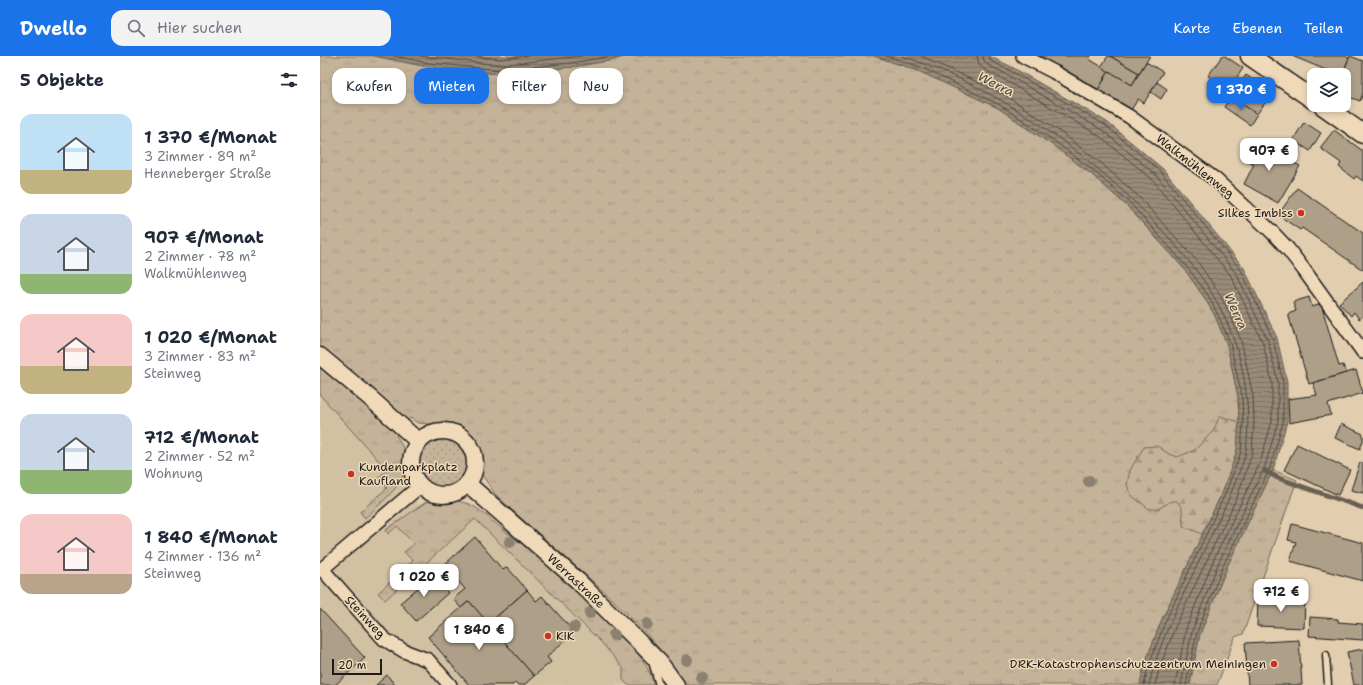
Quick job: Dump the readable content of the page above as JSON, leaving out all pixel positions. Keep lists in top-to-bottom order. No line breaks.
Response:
{"streets":{"street":["Walkmühlenweg","Werrastraße","Steinweg"]},"crossings":[["Werrastraße","Steinweg"]],"water":["Werra"],"places":["Silkes Imbiss","Kundenparkplatz Kaufland","KiK","DRK-Katastrophenschutzzentrum Meiningen"],"scale_bar":"20 m","page":{"header":"Dwello","search":"Hier suchen","nav":["Karte","Ebenen","Teilen"],"heading":"5 Objekte","chip":["Kaufen","Mieten","Filter","Neu"],"price":["1 370 €","907 €","1 020 €","712 €","1 840 €"],"list":[{"name":"1 370 €/Monat","note":"3 Zimmer · 89 m² · Henneberger Straße"},{"name":"907 €/Monat","note":"2 Zimmer · 78 m² · Walkmühlenweg"},{"name":"1 020 €/Monat","note":"3 Zimmer · 83 m² · Steinweg"},{"name":"712 €/Monat","note":"2 Zimmer · 52 m² · Wohnung"},{"name":"1 840 €/Monat","note":"4 Zimmer · 136 m² · Steinweg"}],"scale":"20 m"}}
